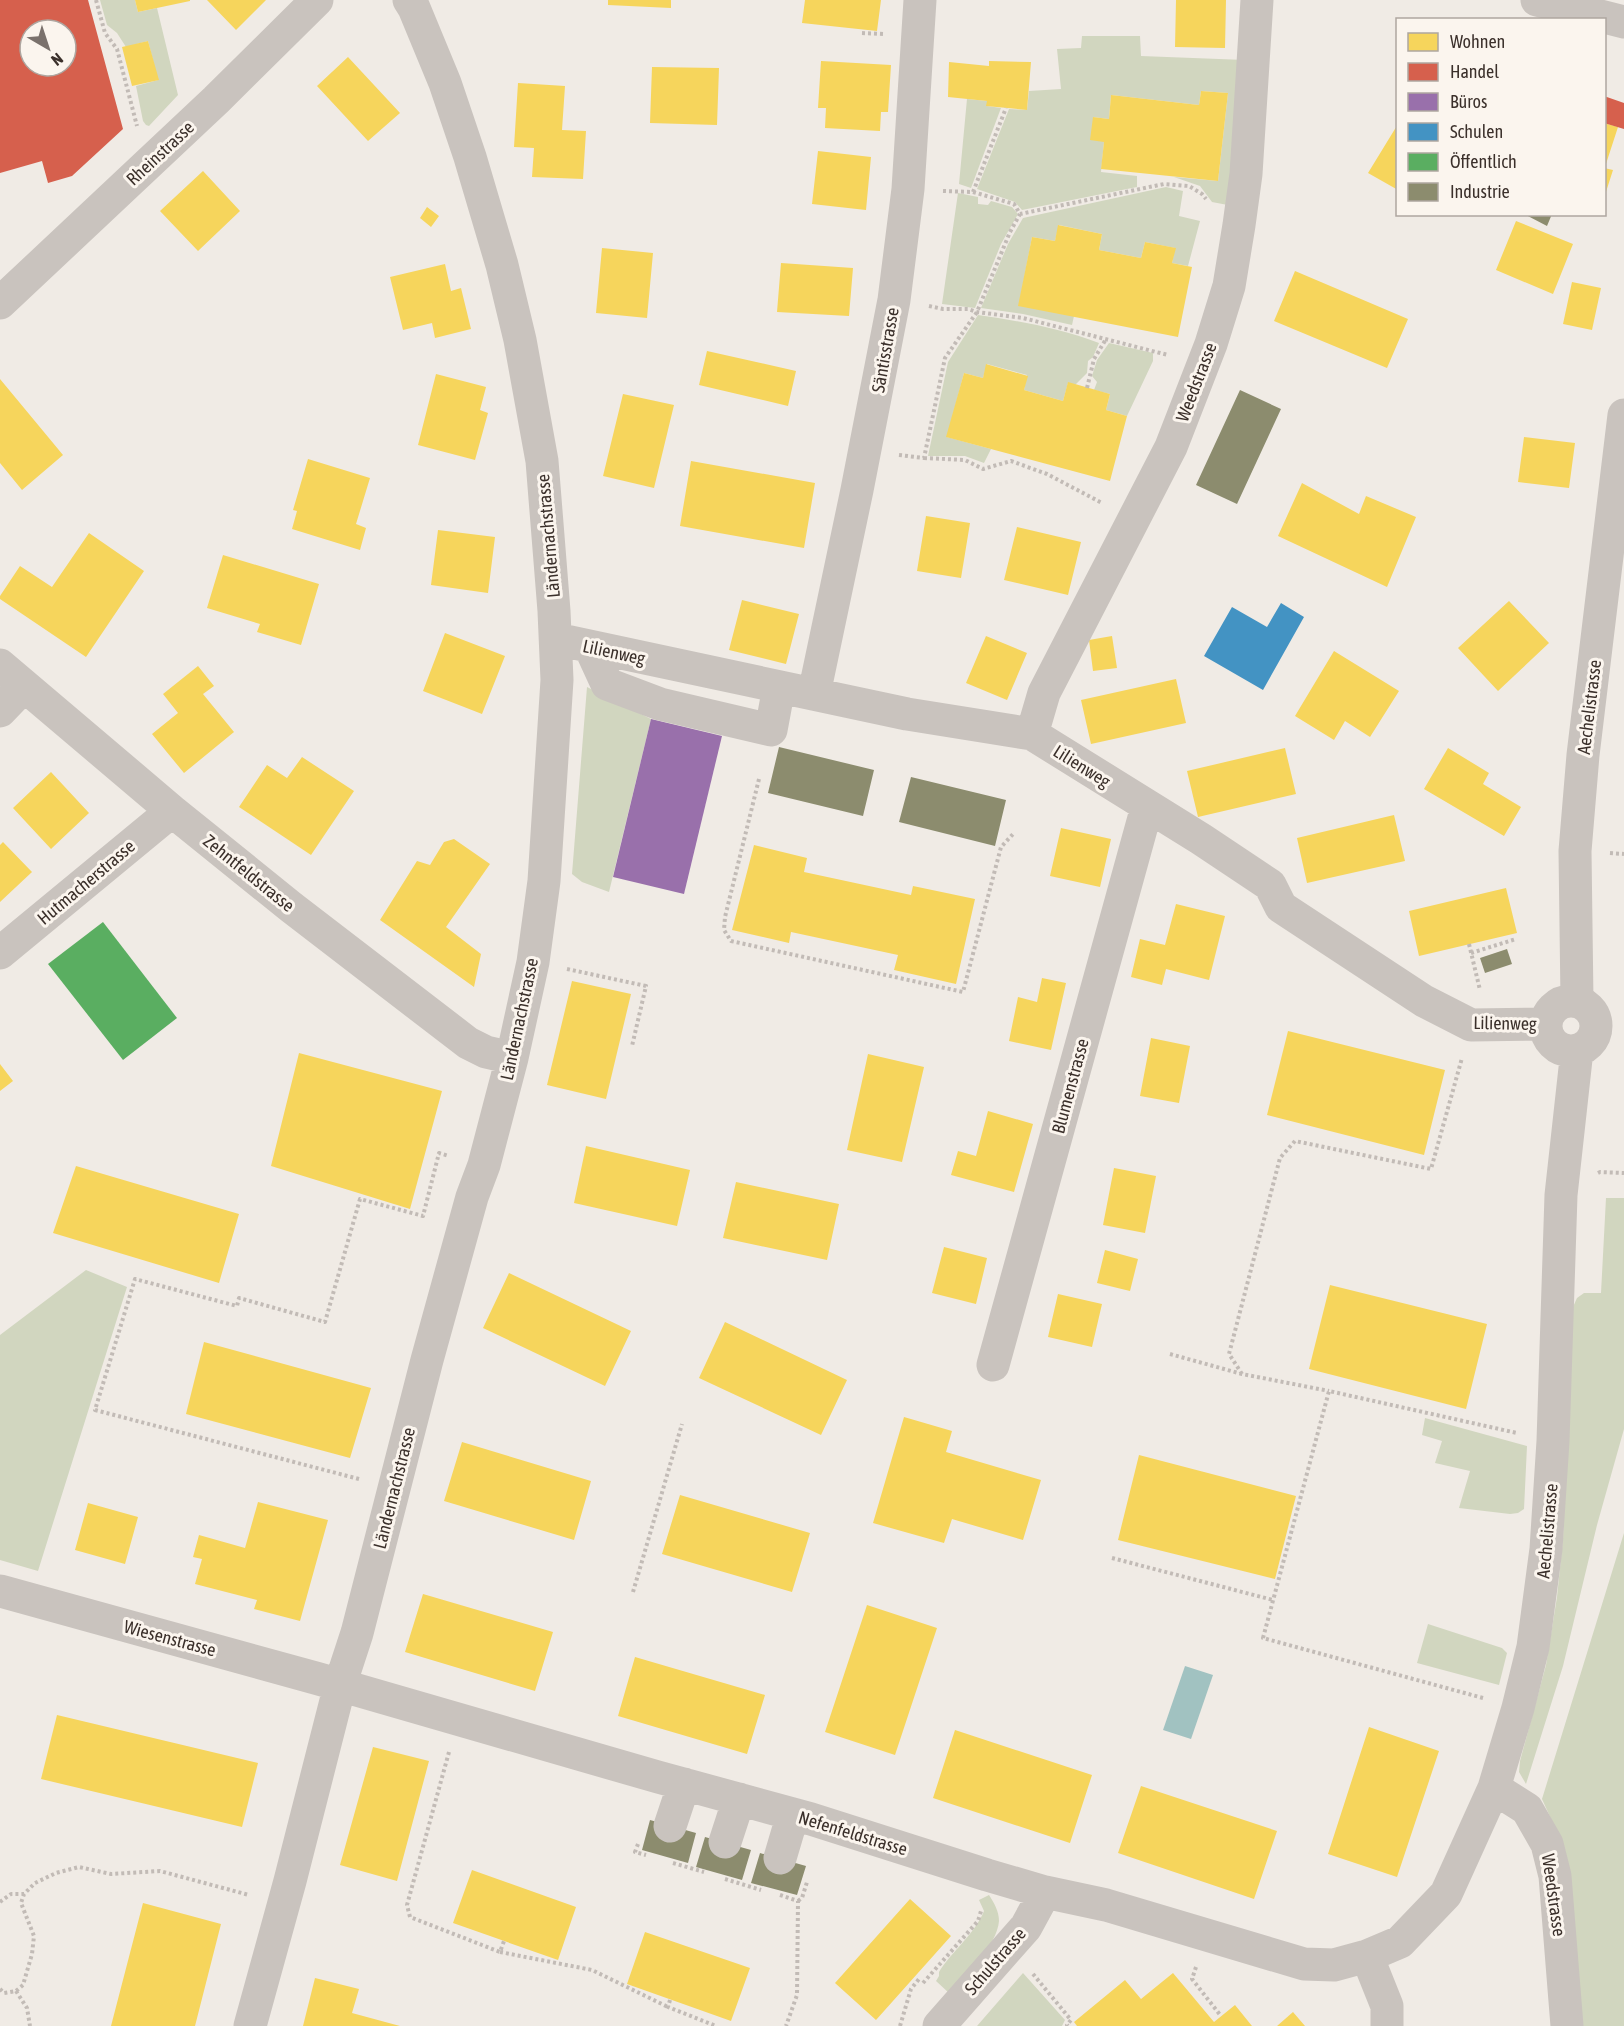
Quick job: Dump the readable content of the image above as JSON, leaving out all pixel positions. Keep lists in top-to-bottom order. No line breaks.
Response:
{"streets":{"street":["Rheinstrasse","Säntisstrasse","Weedstrasse","Ländernachstrasse","Lilienweg","Aechelistrasse","Zehntfeldstrasse","Hutmacherstrasse","Blumenstrasse","Wiesenstrasse","Nefenfeldstrasse","Schulstrasse"]},"crossings":[["Säntisstrasse","Lilienweg"],["Weedstrasse","Lilienweg"],["Weedstrasse","Aechelistrasse"],["Ländernachstrasse","Lilienweg"],["Ländernachstrasse","Zehntfeldstrasse"],["Ländernachstrasse","Wiesenstrasse"],["Ländernachstrasse","Nefenfeldstrasse"],["Lilienweg","Aechelistrasse"],["Lilienweg","Blumenstrasse"],["Aechelistrasse","Nefenfeldstrasse"],["Zehntfeldstrasse","Hutmacherstrasse"],["Wiesenstrasse","Nefenfeldstrasse"],["Nefenfeldstrasse","Schulstrasse"]],"legend":["Wohnen","Handel","Büros","Schulen","Öffentlich","Industrie"],"north":"bottom right"}
